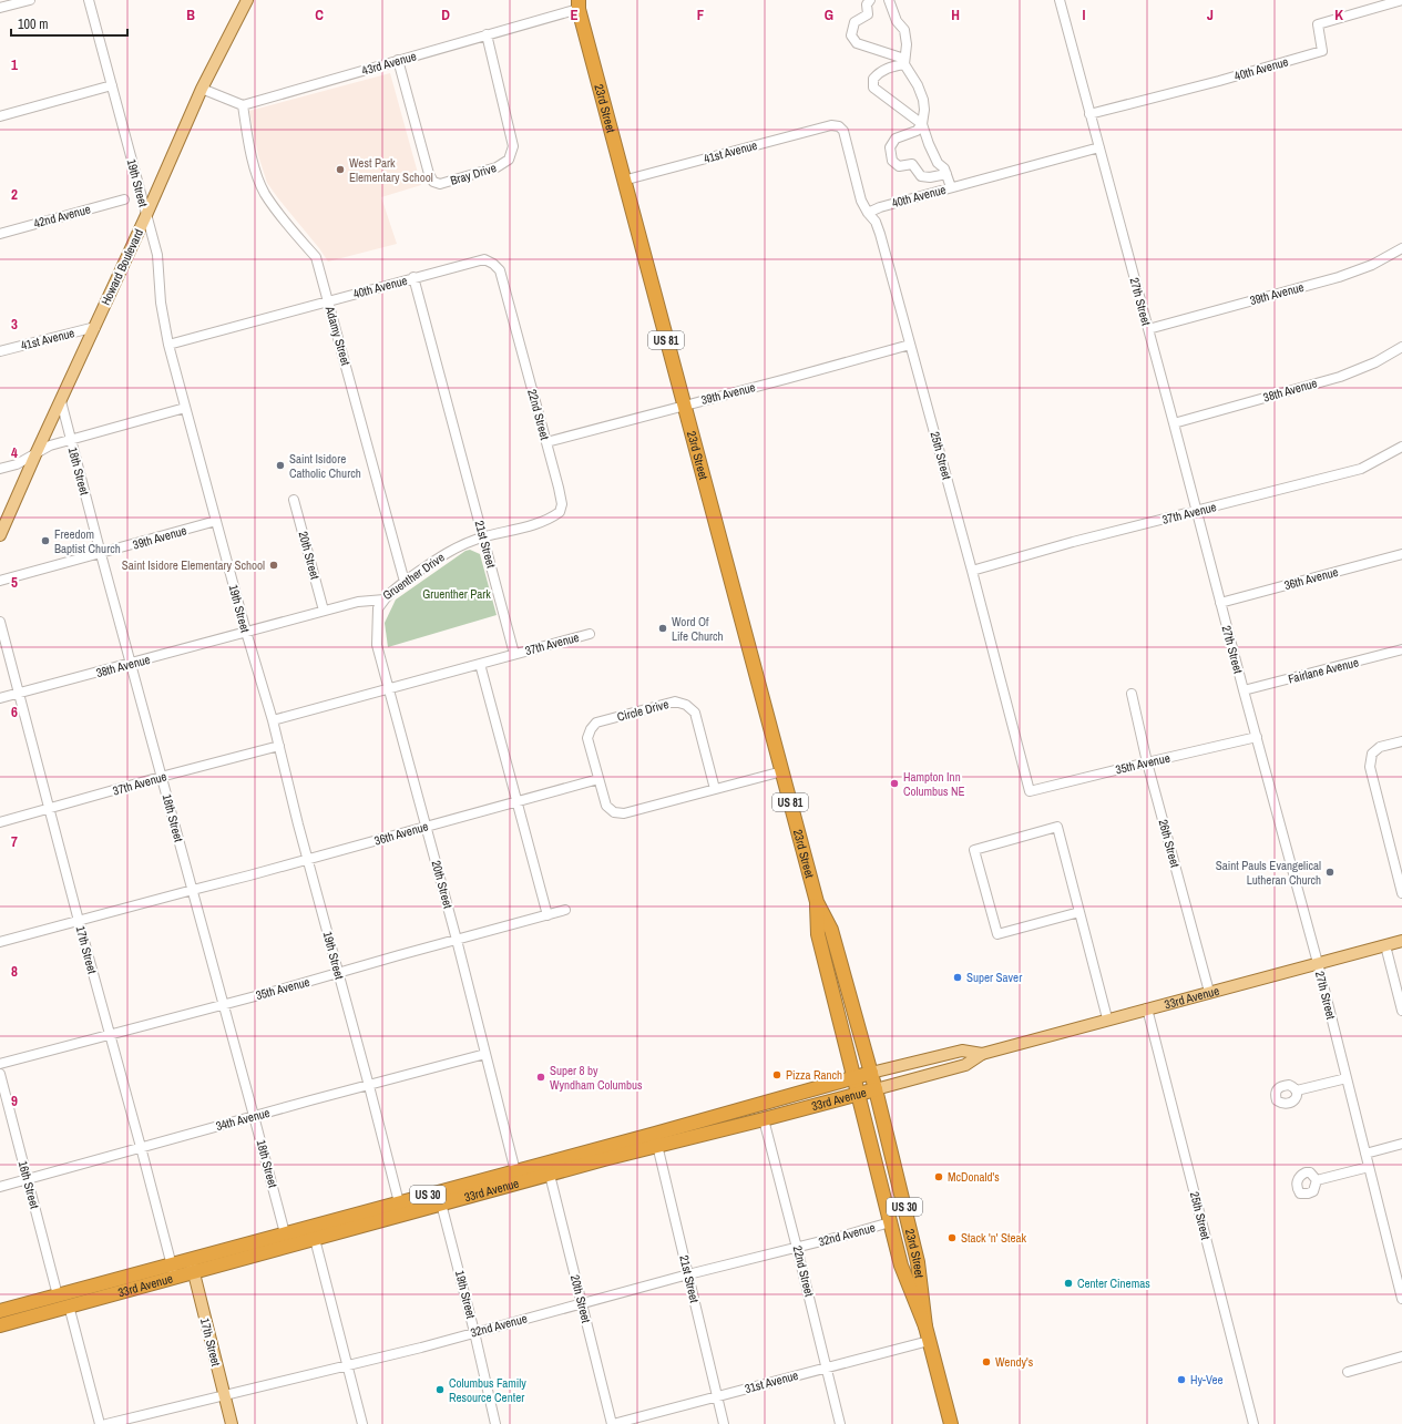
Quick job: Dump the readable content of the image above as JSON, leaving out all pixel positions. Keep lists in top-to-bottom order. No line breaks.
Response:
{"streets":{"highway":["23rd Street","US 81","33rd Avenue","US 30"],"main road":["Howard Boulevard","17th Street"],"street":["43rd Avenue","40th Avenue","41st Avenue","Bray Drive","19th Street","42nd Avenue","39th Avenue","27th Street","Adamy Street","38th Avenue","22nd Street","25th Street","18th Street","37th Avenue","21st Street","20th Street","Gruenther Drive","36th Avenue","Fairlane Avenue","Circle Drive","35th Avenue","26th Street","34th Avenue","16th Street","32nd Avenue","31st Avenue"]},"crossings":[["43rd Avenue","23rd Street"],["43rd Avenue","Bray Drive"],["43rd Avenue","Adamy Street"],["40th Avenue","19th Street"],["40th Avenue","27th Street"],["40th Avenue","Adamy Street"],["40th Avenue","22nd Street"],["40th Avenue","25th Street"],["40th Avenue","21st Street"],["23rd Street","41st Avenue"],["23rd Street","39th Avenue"],["23rd Street","33rd Avenue"],["23rd Street","32nd Avenue"],["23rd Street","31st Avenue"],["41st Avenue","Howard Boulevard"],["41st Avenue","25th Street"],["19th Street","Howard Boulevard"],["19th Street","39th Avenue"],["19th Street","38th Avenue"],["19th Street","37th Avenue"],["19th Street","Gruenther Drive"],["19th Street","36th Avenue"],["19th Street","35th Avenue"],["19th Street","33rd Avenue"],["19th Street","34th Avenue"],["19th Street","32nd Avenue"],["Howard Boulevard","18th Street"],["39th Avenue","27th Street"],["39th Avenue","22nd Street"],["39th Avenue","25th Street"],["39th Avenue","18th Street"],["27th Street","38th Avenue"],["27th Street","37th Avenue"],["27th Street","36th Avenue"],["27th Street","Fairlane Avenue"],["27th Street","35th Avenue"],["27th Street","33rd Avenue"],["Adamy Street","Gruenther Drive"],["38th Avenue","18th Street"],["38th Avenue","Gruenther Drive"],["38th Avenue","17th Street"],["22nd Street","Gruenther Drive"],["22nd Street","33rd Avenue"],["22nd Street","32nd Avenue"],["22nd Street","31st Avenue"],["25th Street","37th Avenue"],["25th Street","35th Avenue"],["25th Street","33rd Avenue"],["18th Street","37th Avenue"],["18th Street","36th Avenue"],["18th Street","35th Avenue"],["18th Street","33rd Avenue"],["18th Street","34th Avenue"],["37th Avenue","21st Street"],["37th Avenue","17th Street"],["21st Street","Gruenther Drive"],["21st Street","33rd Avenue"],["21st Street","32nd Avenue"],["21st Street","31st Avenue"],["20th Street","Gruenther Drive"],["20th Street","36th Avenue"],["20th Street","35th Avenue"],["20th Street","33rd Avenue"],["20th Street","34th Avenue"],["20th Street","32nd Avenue"],["20th Street","31st Avenue"],["36th Avenue","Circle Drive"],["36th Avenue","17th Street"],["35th Avenue","26th Street"],["35th Avenue","17th Street"],["26th Street","33rd Avenue"],["17th Street","33rd Avenue"],["17th Street","34th Avenue"],["17th Street","32nd Avenue"],["33rd Avenue","16th Street"],["34th Avenue","16th Street"]],"parks":["Gruenther Park"],"places":["West Park Elementary School","Saint Isidore Catholic Church","Freedom Baptist Church","Saint Isidore Elementary School","Word Of Life Church","Hampton Inn Columbus NE","Saint Pauls Evangelical Lutheran Church","Super Saver","Pizza Ranch","Super 8 by Wyndham Columbus","McDonald's","Stack 'n' Steak","Center Cinemas","Wendy's","Hy-Vee","Columbus Family Resource Center"],"scale_bar":"100 m","grid":{"columns":["B","C","D","E","F","G","H","I","J","K"],"rows":["1","2","3","4","5","6","7","8","9"]}}
